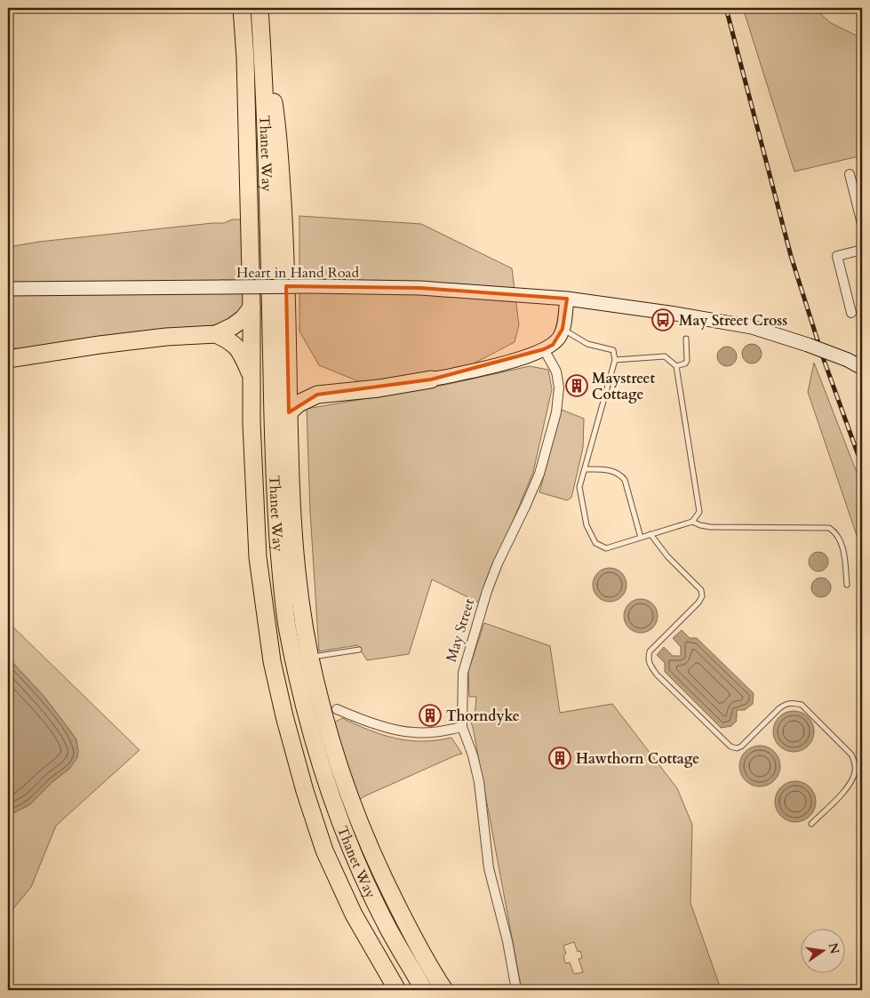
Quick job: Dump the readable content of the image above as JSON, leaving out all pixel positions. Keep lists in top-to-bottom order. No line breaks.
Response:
{"streets":{"highway":["Thanet Way"],"street":["Heart in Hand Road","May Street"]},"places":{"bus stop":["May Street Cross"],"building":["Maystreet Cottage","Thorndyke","Hawthorn Cottage"]},"north":"right"}
